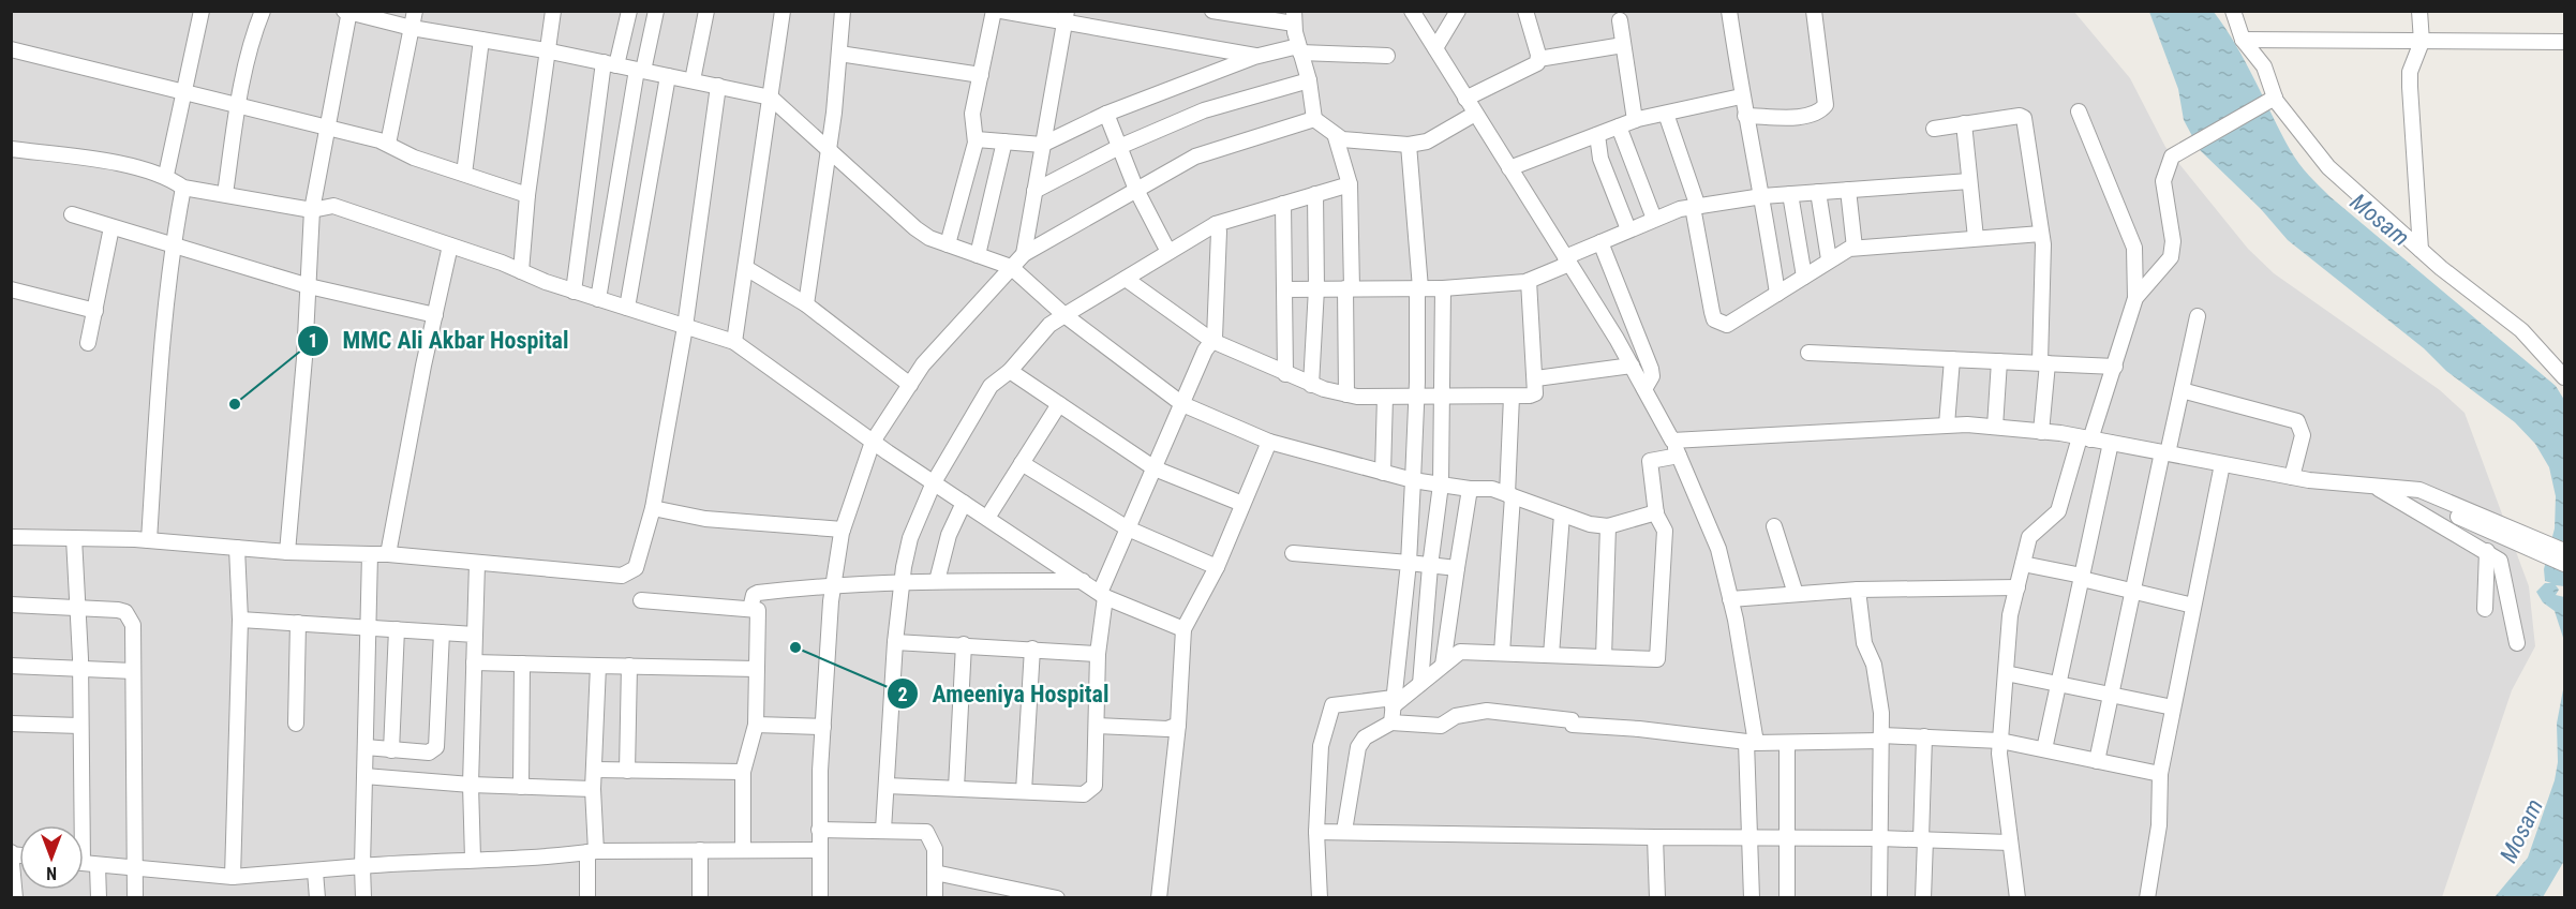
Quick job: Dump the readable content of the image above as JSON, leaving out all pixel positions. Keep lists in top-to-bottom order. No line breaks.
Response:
{"water":["Mosam"],"places":["MMC Ali Akbar Hospital","Ameeniya Hospital"],"north":"bottom"}
